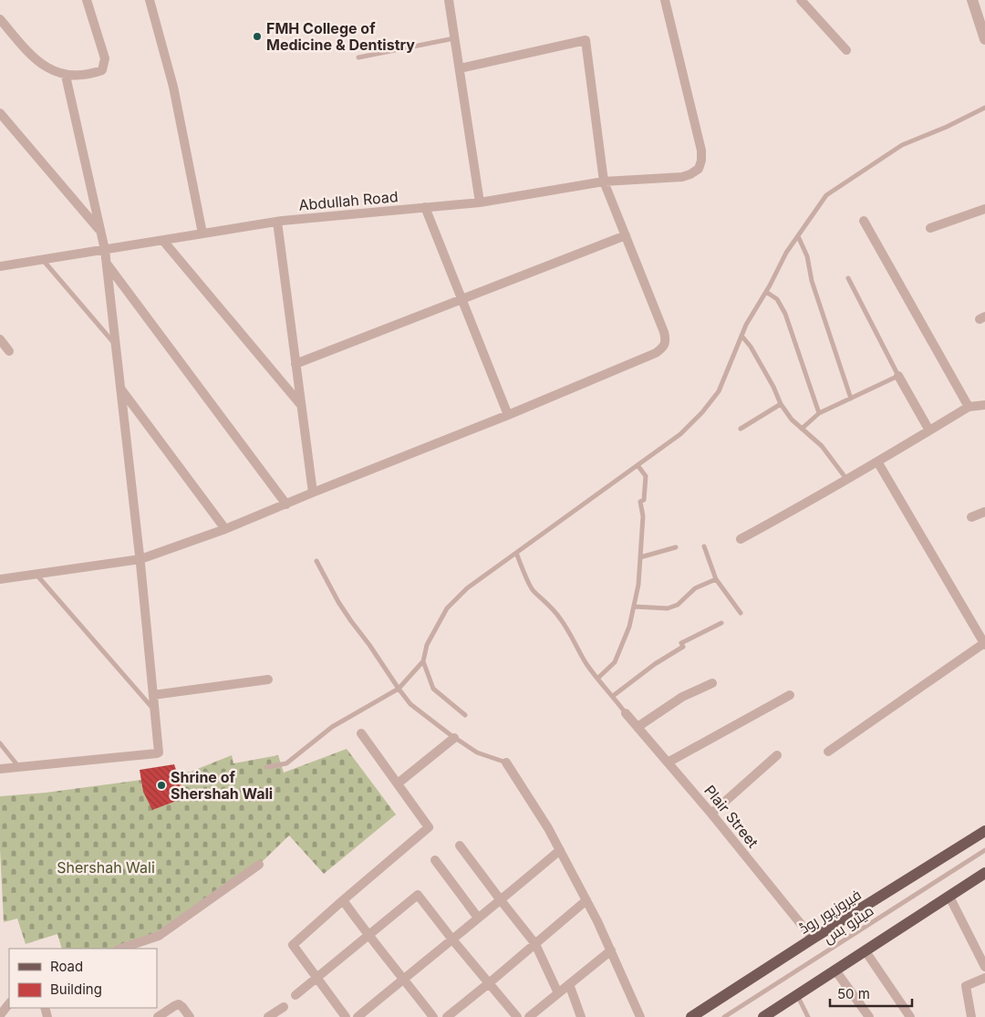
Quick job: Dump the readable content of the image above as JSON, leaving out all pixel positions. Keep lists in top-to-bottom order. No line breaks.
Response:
{"streets":{"main road":["فیروزپور روڈ"],"street":["Abdullah Road","Plair Street"],"lane":["میٹرو بس"]},"crossings":[["Plair Street","فیروزپور روڈ"]],"parks":["Shershah Wali"],"places":["FMH College of Medicine & Dentistry","Shrine of Shershah Wali"],"legend":["Road","Building"],"scale_bar":"50 m"}
